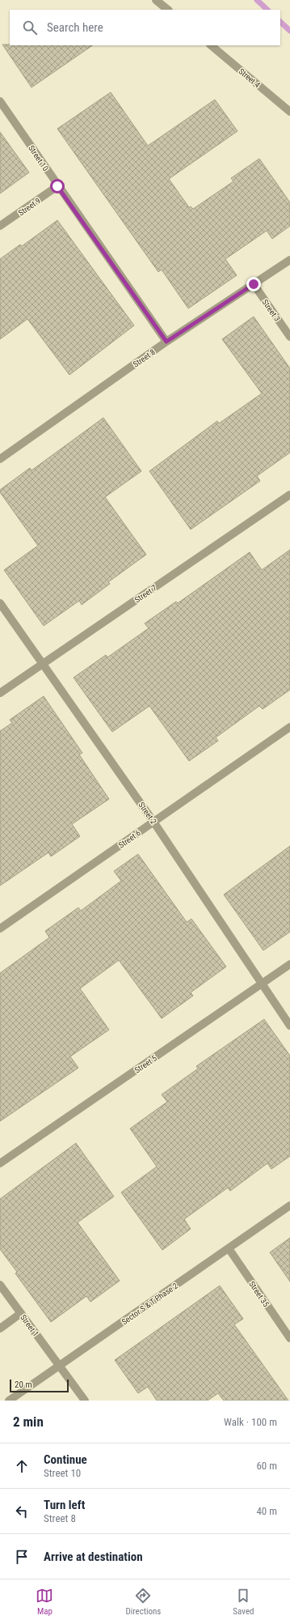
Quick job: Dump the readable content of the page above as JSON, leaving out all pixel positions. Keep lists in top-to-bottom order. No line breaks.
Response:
{"streets":{"street":["Street 4","Street 10","Street 9","Street 3","Street 8","Street 7","Street 2","Street 6","Street 5","Street 35","Sector S & T Phase 2","Street 1"]},"crossings":[["Street 10","Street 9"],["Street 10","Street 8"],["Street 3","Street 8"],["Street 7","Street 2"],["Street 2","Street 6"],["Street 2","Street 5"],["Street 35","Sector S & T Phase 2"],["Sector S & T Phase 2","Street 1"]],"scale_bar":"20 m","page":{"search":"Search here","scale":"20 m","heading":["2 min","Walk · 100 m"],"list":[["Continue","Street 10","60 m"],["Turn left","Street 8","40 m"],"Arrive at destination"],"nav":["Map","Directions","Saved"]}}
